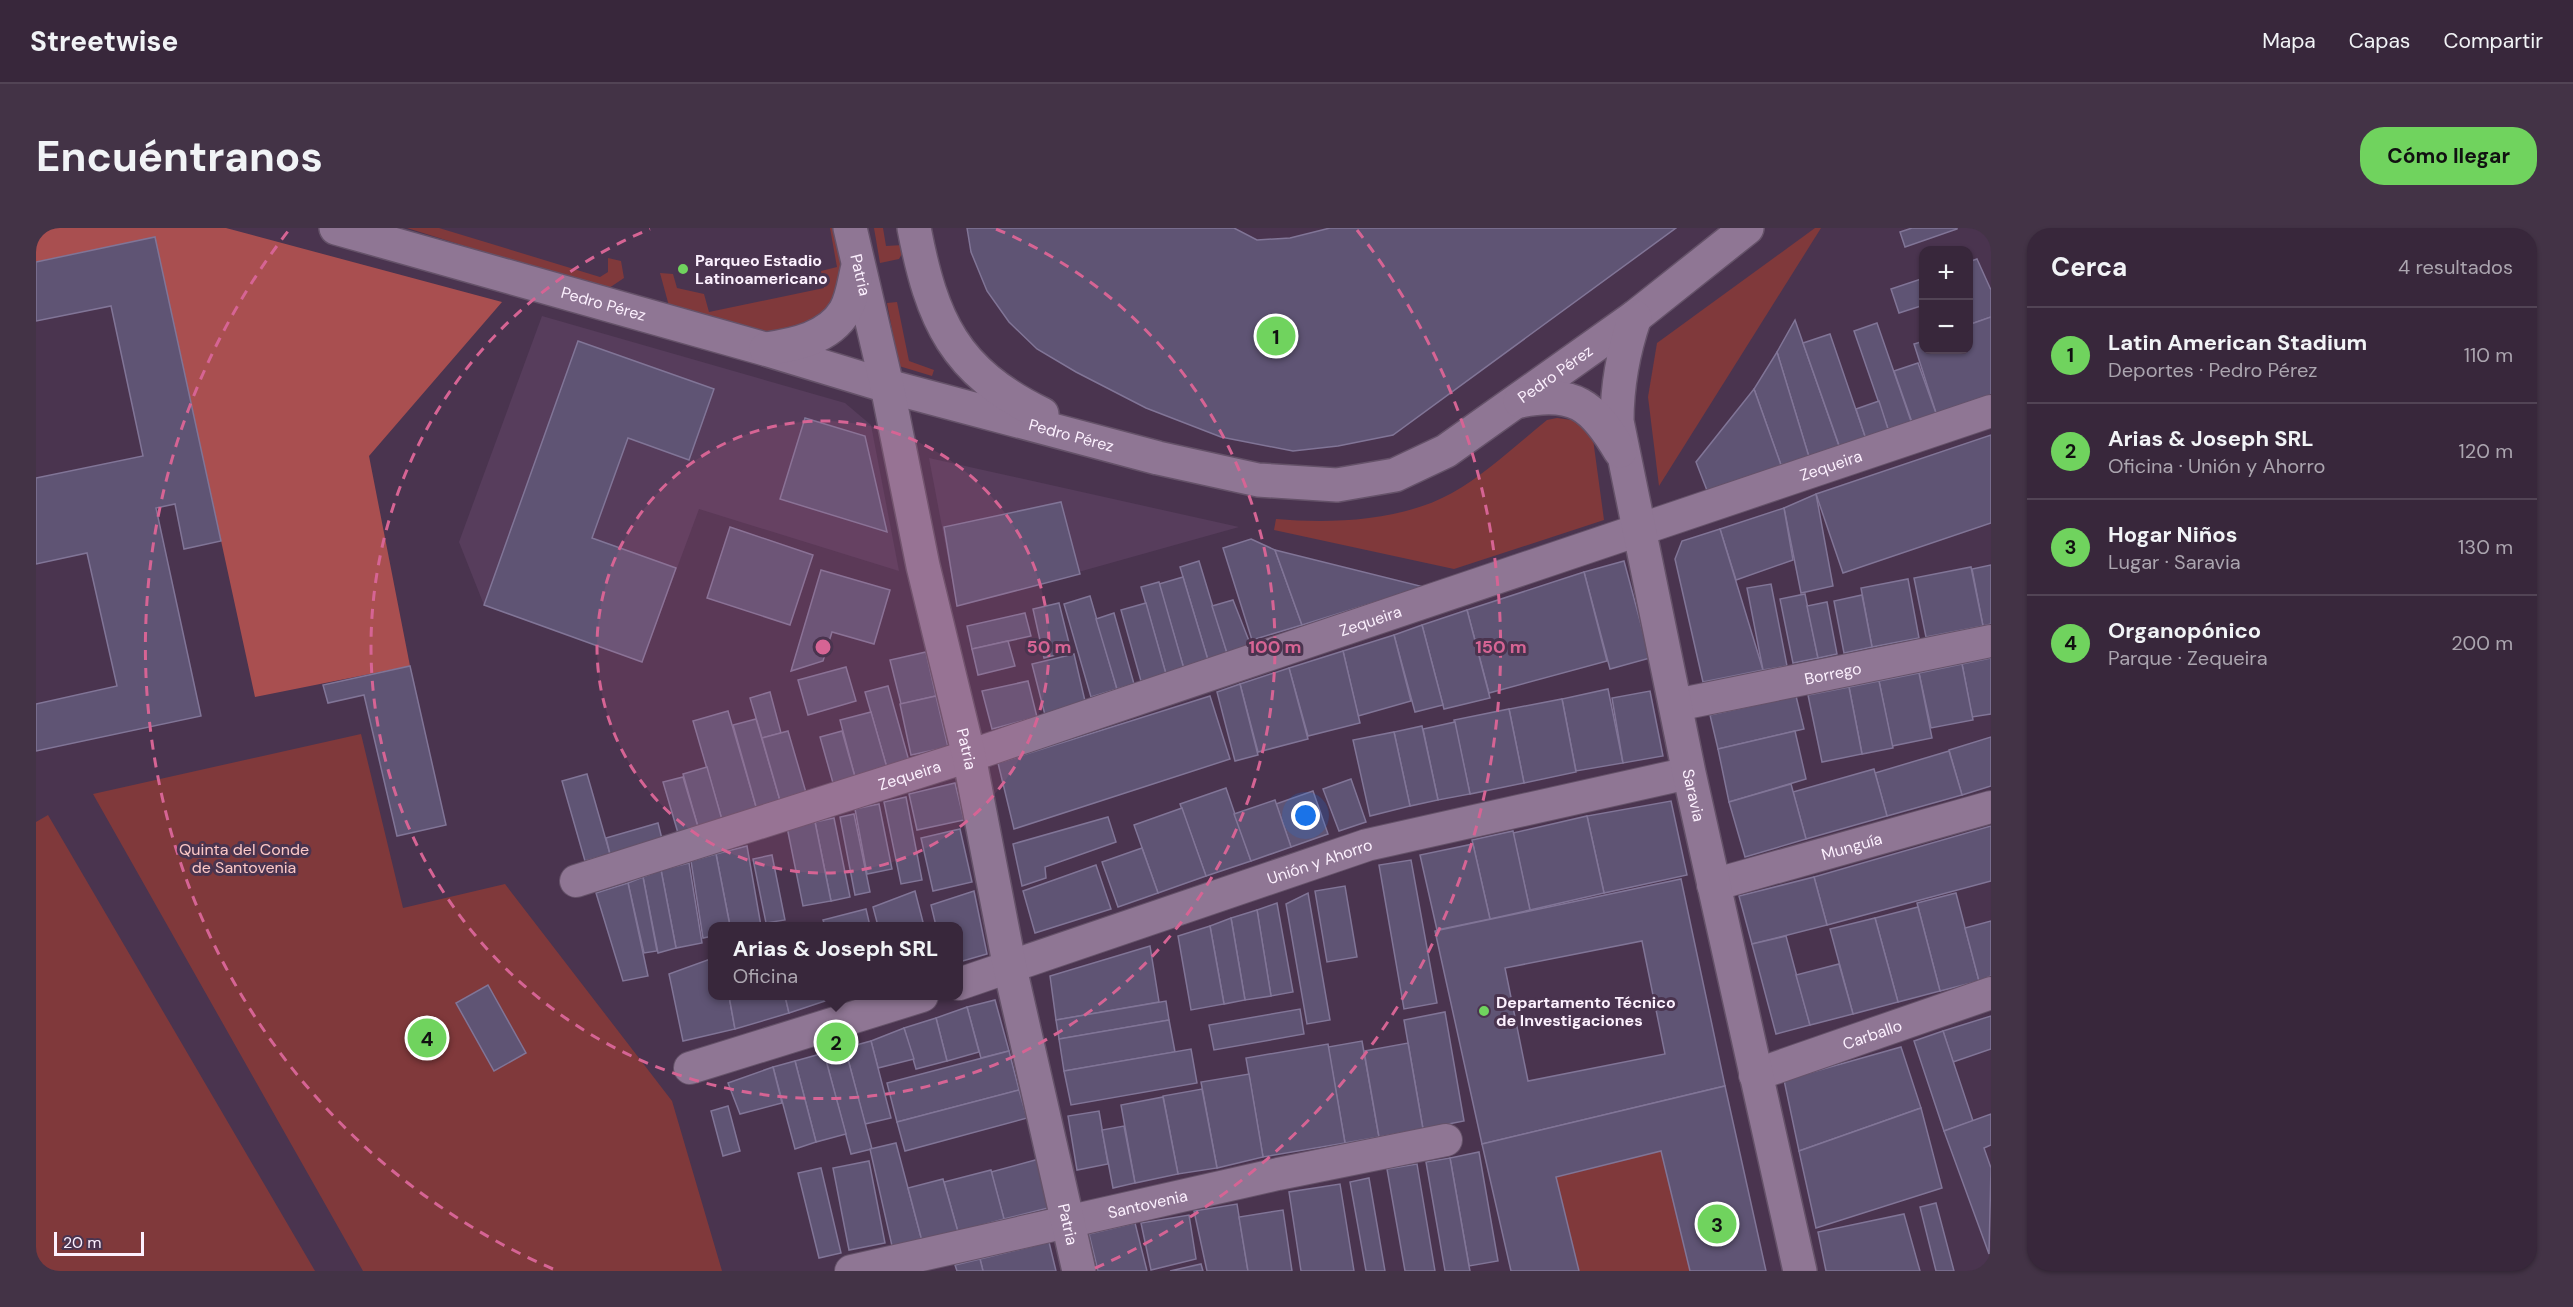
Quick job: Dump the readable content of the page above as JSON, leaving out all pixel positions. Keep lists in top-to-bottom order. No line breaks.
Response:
{"streets":{"street":["Patria","Pedro Pérez","Zequeira","Borrego","Saravia","Munguía","Unión y Ahorro","Carballo","Santovenia"]},"crossings":[["Patria","Pedro Pérez"],["Patria","Zequeira"],["Patria","Unión y Ahorro"],["Patria","Santovenia"],["Pedro Pérez","Saravia"],["Zequeira","Saravia"],["Borrego","Saravia"],["Saravia","Munguía"],["Saravia","Unión y Ahorro"],["Saravia","Carballo"]],"parks":["Quinta del Conde de Santovenia"],"places":["Parqueo Estadio Latinoamericano","Departamento Técnico de Investigaciones"],"scale_bar":"20 m","page":{"header":"Streetwise","nav":["Mapa","Capas","Compartir"],"buttons":"Cómo llegar","title":"Encuéntranos","heading":["Cerca","4 resultados"],"map_buttons":["+","−"],"list":[{"mark":"1","name":"Latin American Stadium","note":"Deportes · Pedro Pérez","value":"110 m"},{"mark":"2","name":"Arias & Joseph SRL","note":"Oficina · Unión y Ahorro","value":"120 m"},{"mark":"3","name":"Hogar Niños","note":"Lugar · Saravia","value":"130 m"},{"mark":"4","name":"Organopónico","note":"Parque · Zequeira","value":"200 m"}],"pins":["1","4","2","3"],"popup":["Arias & Joseph SRL","Oficina"],"scale":"20 m"},"rings":["50 m","100 m","150 m"]}
